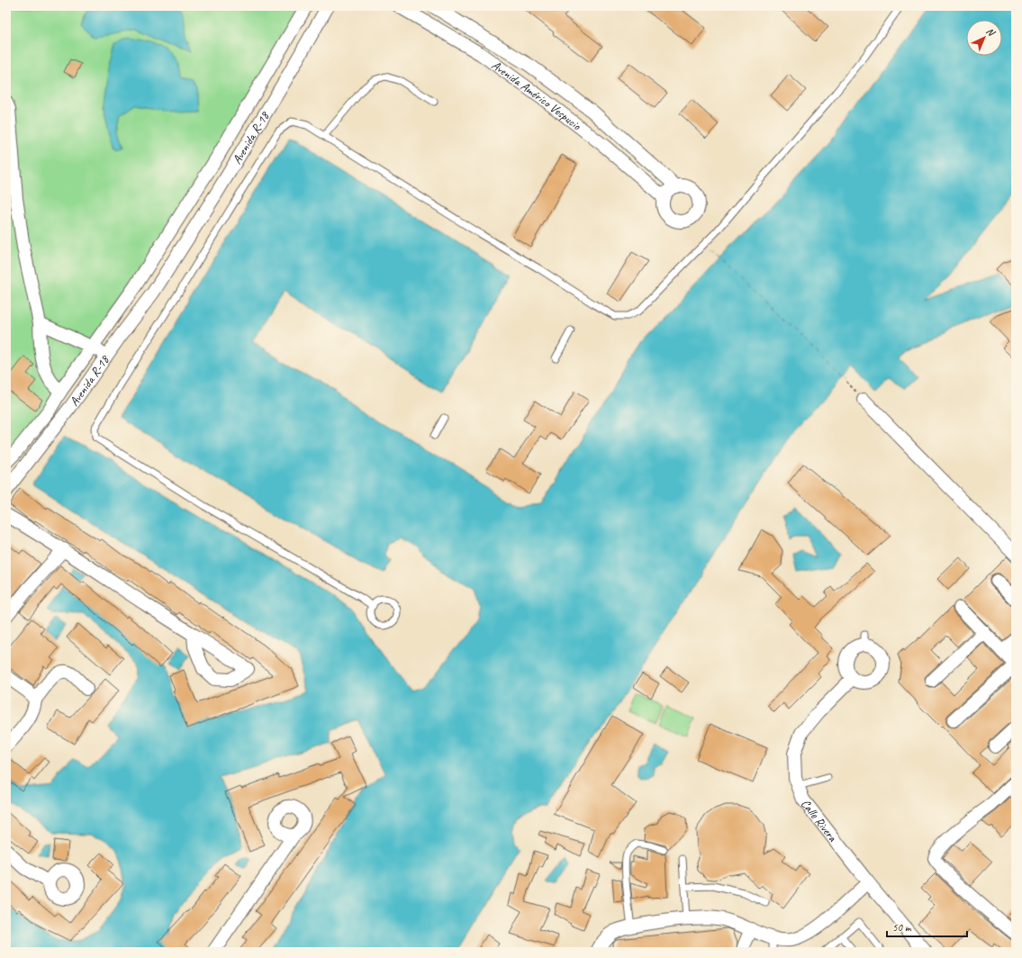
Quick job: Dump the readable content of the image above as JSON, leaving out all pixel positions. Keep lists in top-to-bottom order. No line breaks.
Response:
{"streets":{"street":["Avenida Américo Vespucio","Avenida R-18","Calle Rivera"]},"scale_bar":"50 m","north":"top right"}
